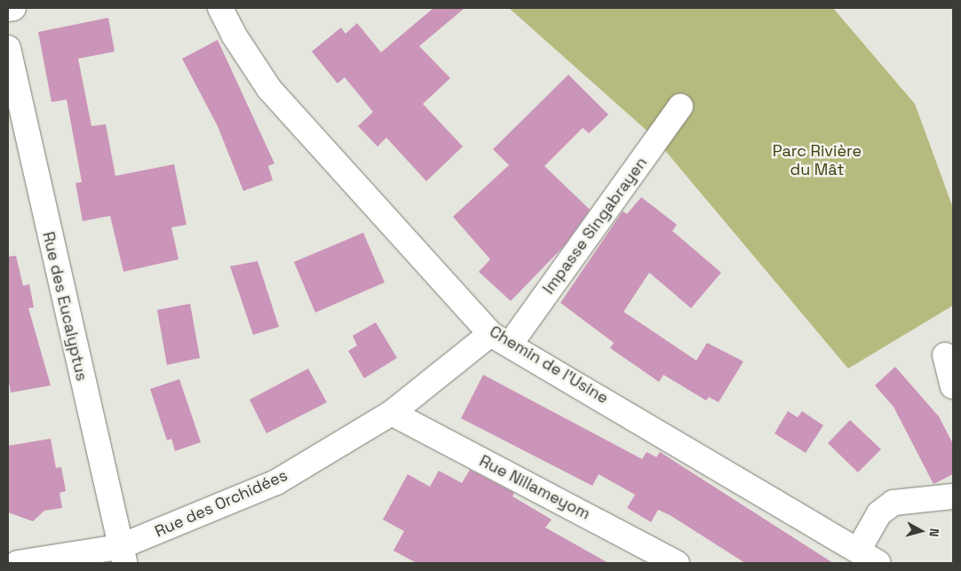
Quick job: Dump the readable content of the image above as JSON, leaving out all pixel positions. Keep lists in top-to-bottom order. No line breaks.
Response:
{"streets":{"street":["Impasse Singabrayen","Rue des Eucalyptus","Chemin de l'Usine","Rue Nillameyom","Rue des Orchidées"]},"crossings":[["Impasse Singabrayen","Chemin de l'Usine"],["Impasse Singabrayen","Rue des Orchidées"],["Rue des Eucalyptus","Rue des Orchidées"],["Chemin de l'Usine","Rue des Orchidées"],["Rue Nillameyom","Rue des Orchidées"]],"parks":["Parc Rivière du Mât"],"north":"right"}
